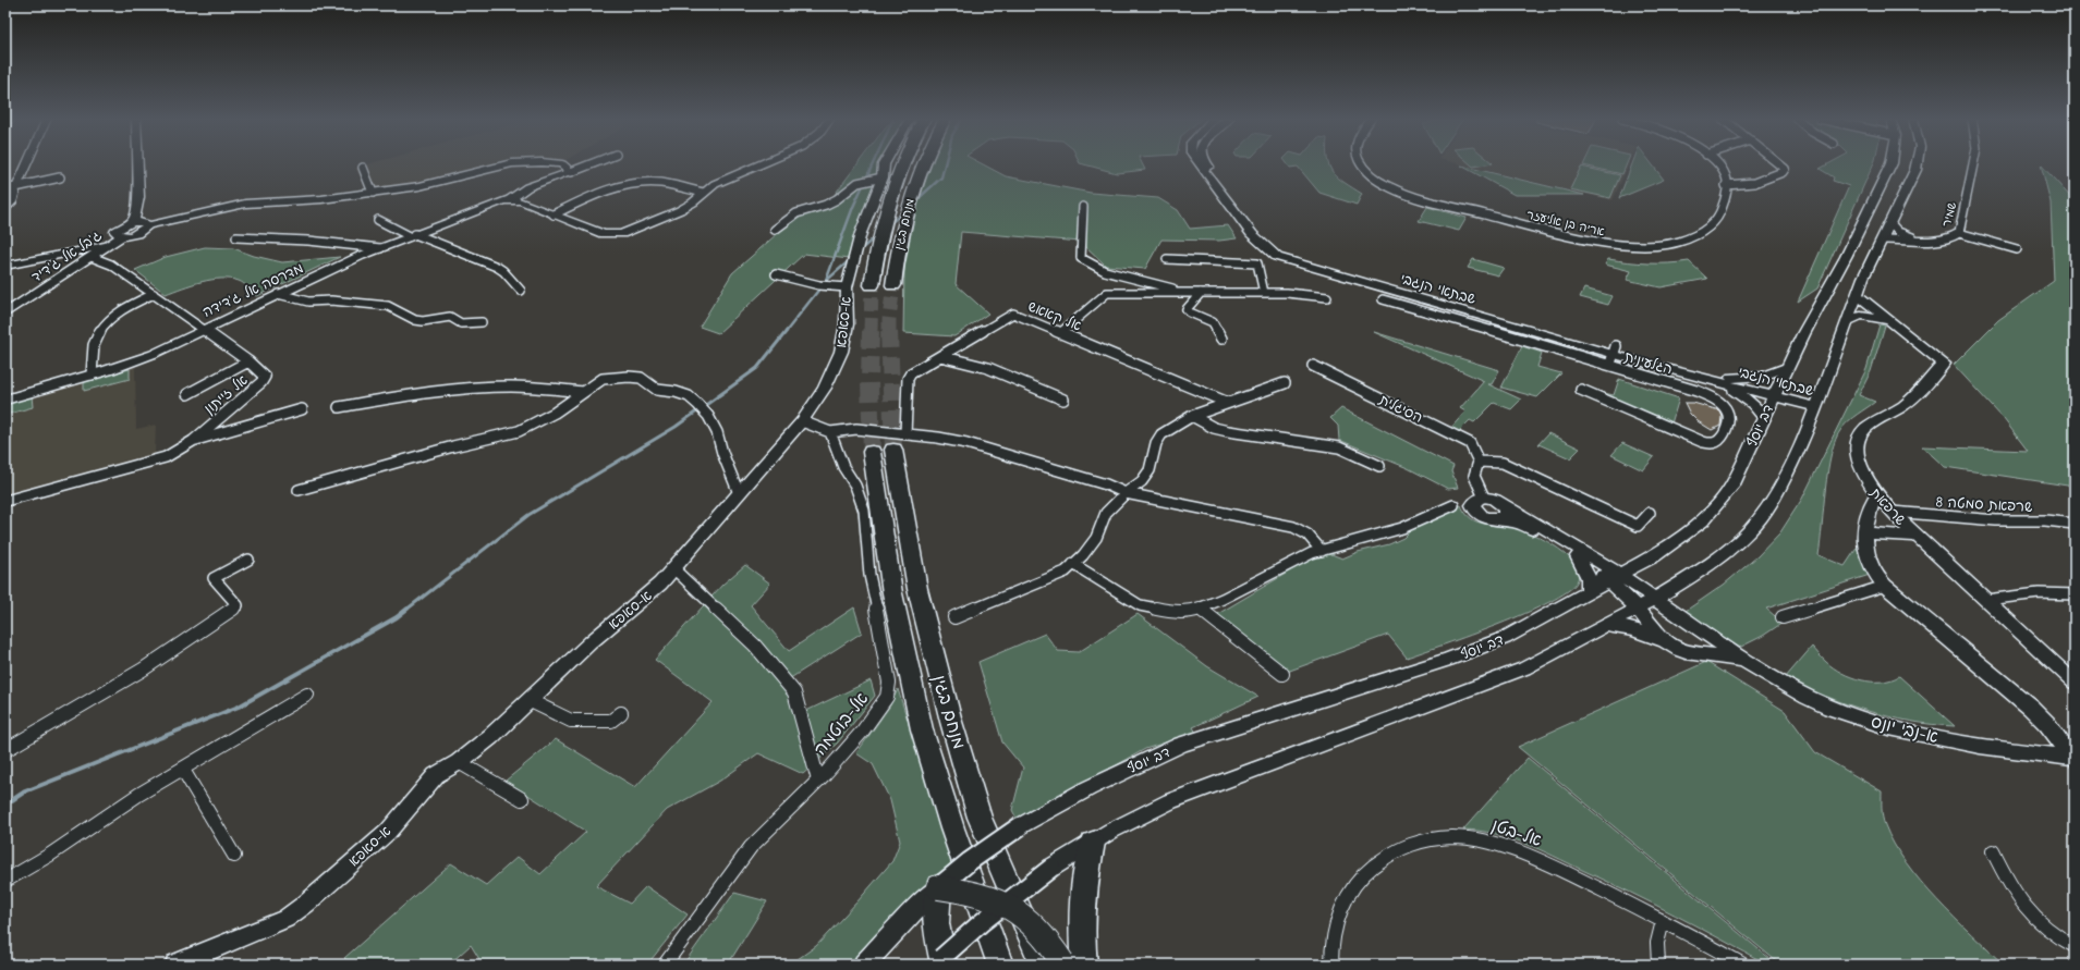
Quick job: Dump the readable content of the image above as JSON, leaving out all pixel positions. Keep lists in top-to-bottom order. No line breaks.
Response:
{"streets":{"highway":["מנחם בגין"],"street":["שמיר","אריה בן אליעזר","ג'בל אל ג'דיד","שבתאי הנגבי","מדרסה אל ג'דידה","אל קאאש","א-סאפא","הגלעינית","אל זייתון","הסיגלית","דב יוסף","שרפאת סמטה 8","שרפאת","אל-בוטמה","א-נבי יונס","אל-בטן"]},"crossings":[["מנחם בגין","אל קאאש"],["ג'בל אל ג'דיד","אל זייתון"],["שבתאי הנגבי","הגלעינית"],["שבתאי הנגבי","דב יוסף"],["מדרסה אל ג'דידה","אל זייתון"],["דב יוסף","א-נבי יונס"],["שרפאת סמטה 8","שרפאת"],["שרפאת","א-נבי יונס"]]}
